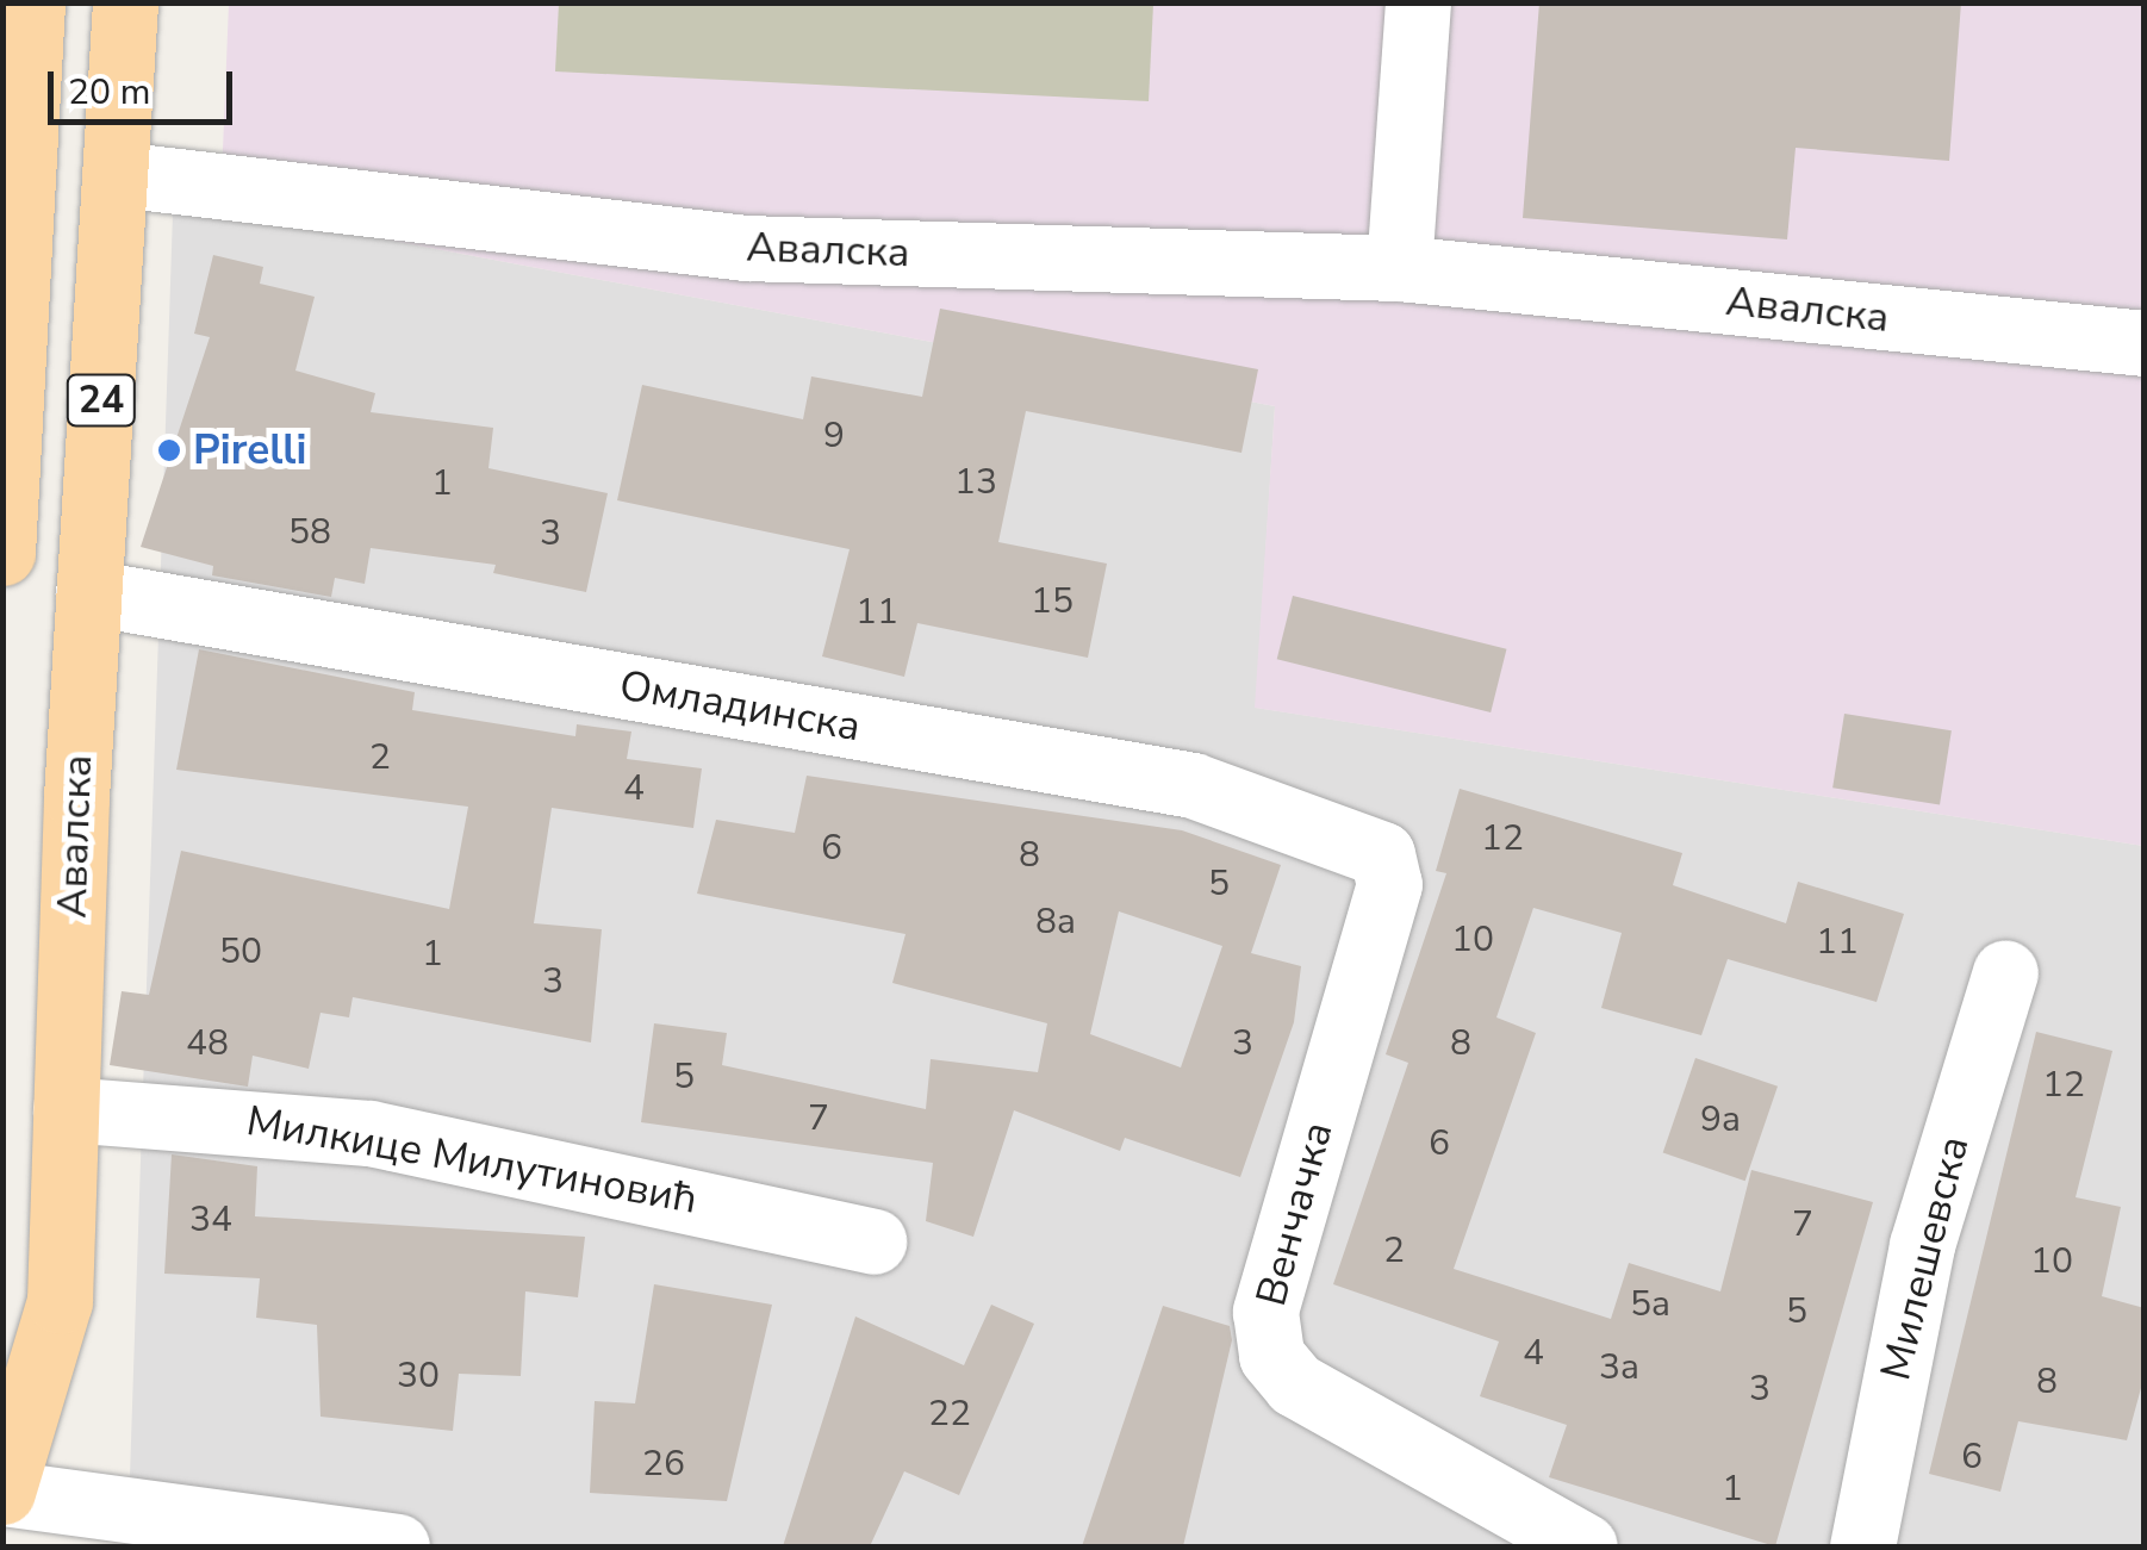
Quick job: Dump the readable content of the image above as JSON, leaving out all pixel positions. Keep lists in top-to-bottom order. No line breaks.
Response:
{"streets":{"main road":["Авалска","24"],"street":["Омладинска","Милкице Милутиновић","Венчачка","Милешевска"]},"crossings":[["Авалска","Омладинска"],["Авалска","Милкице Милутиновић"],["Омладинска","Венчачка"]],"places":["Pirelli"],"house_numbers":["9","13","1","58","3","15","11","2","4","12","6","8","5","8a","10","11","50","1","3","48","3","8","5","12","7","9a","6","34","7","2","10","5a","5","4","3a","30","8","3","22","6","26","1"],"scale_bar":"20 m"}
